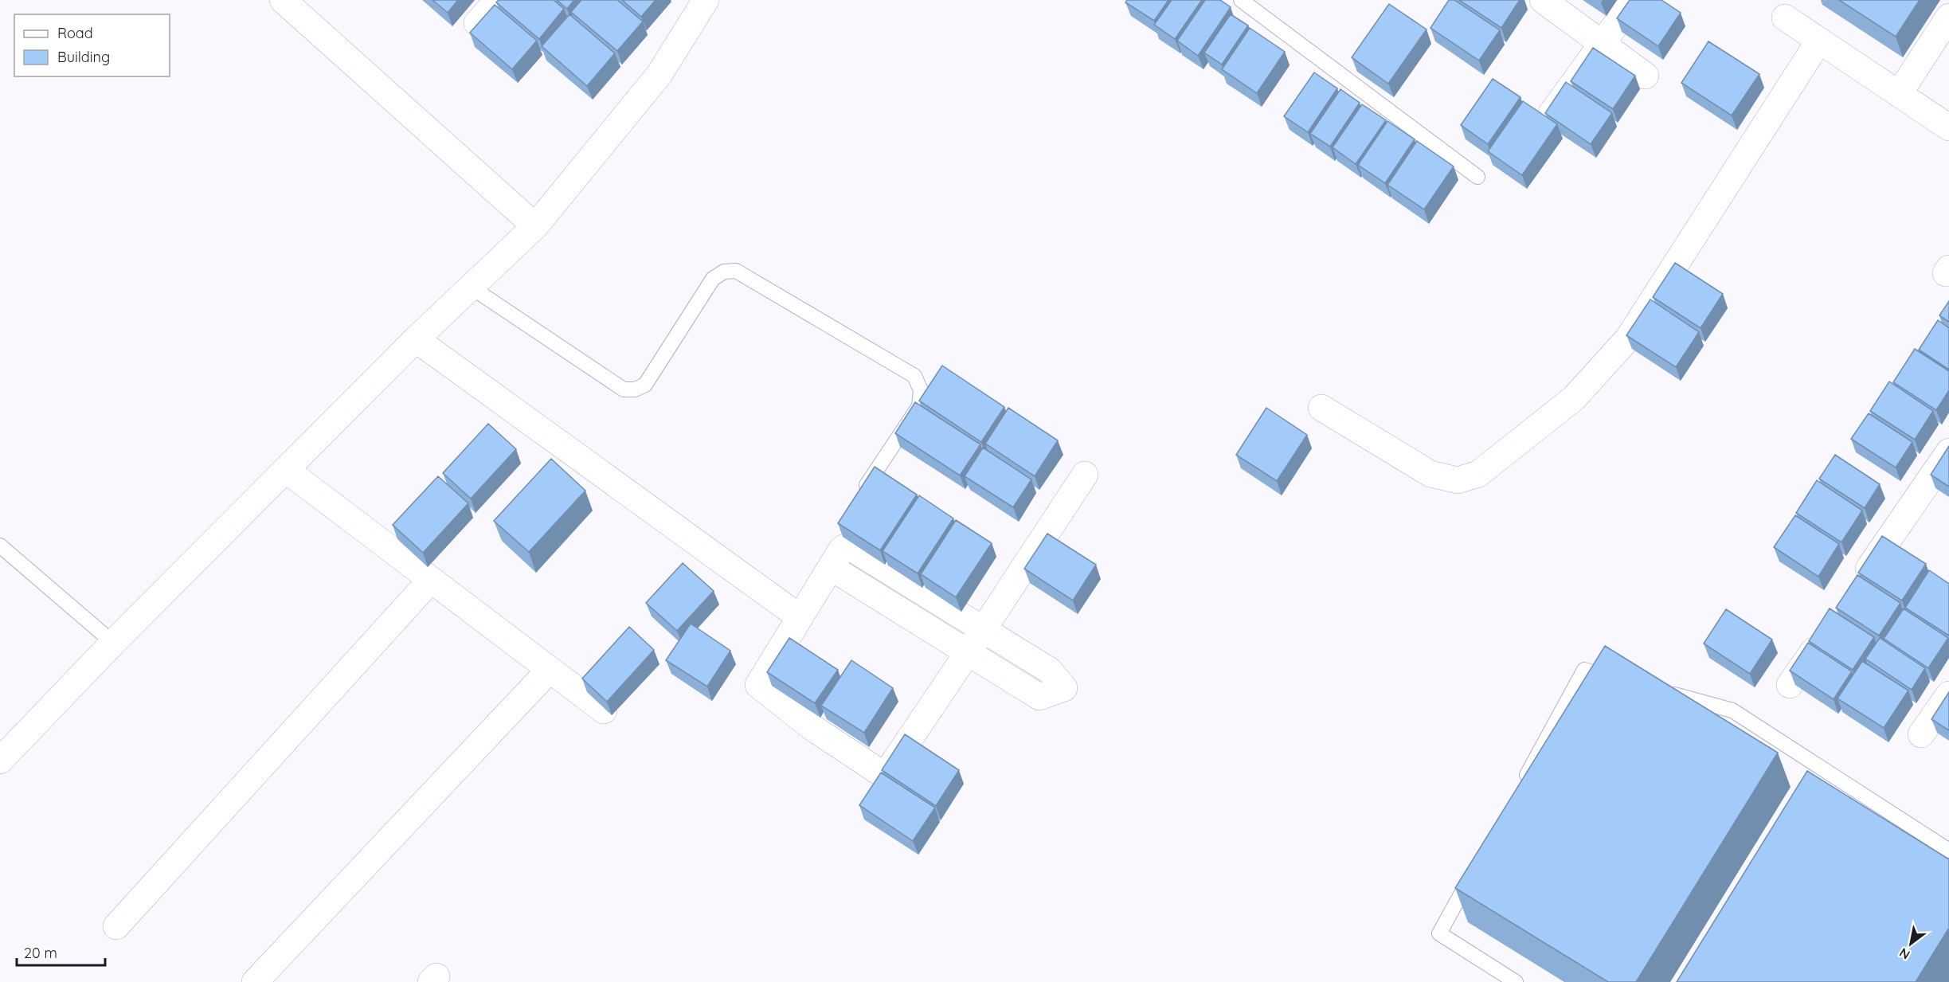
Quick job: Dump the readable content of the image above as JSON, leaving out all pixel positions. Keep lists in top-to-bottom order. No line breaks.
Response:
{"legend":["Road","Building"],"scale_bar":"20 m","north":"bottom left"}
